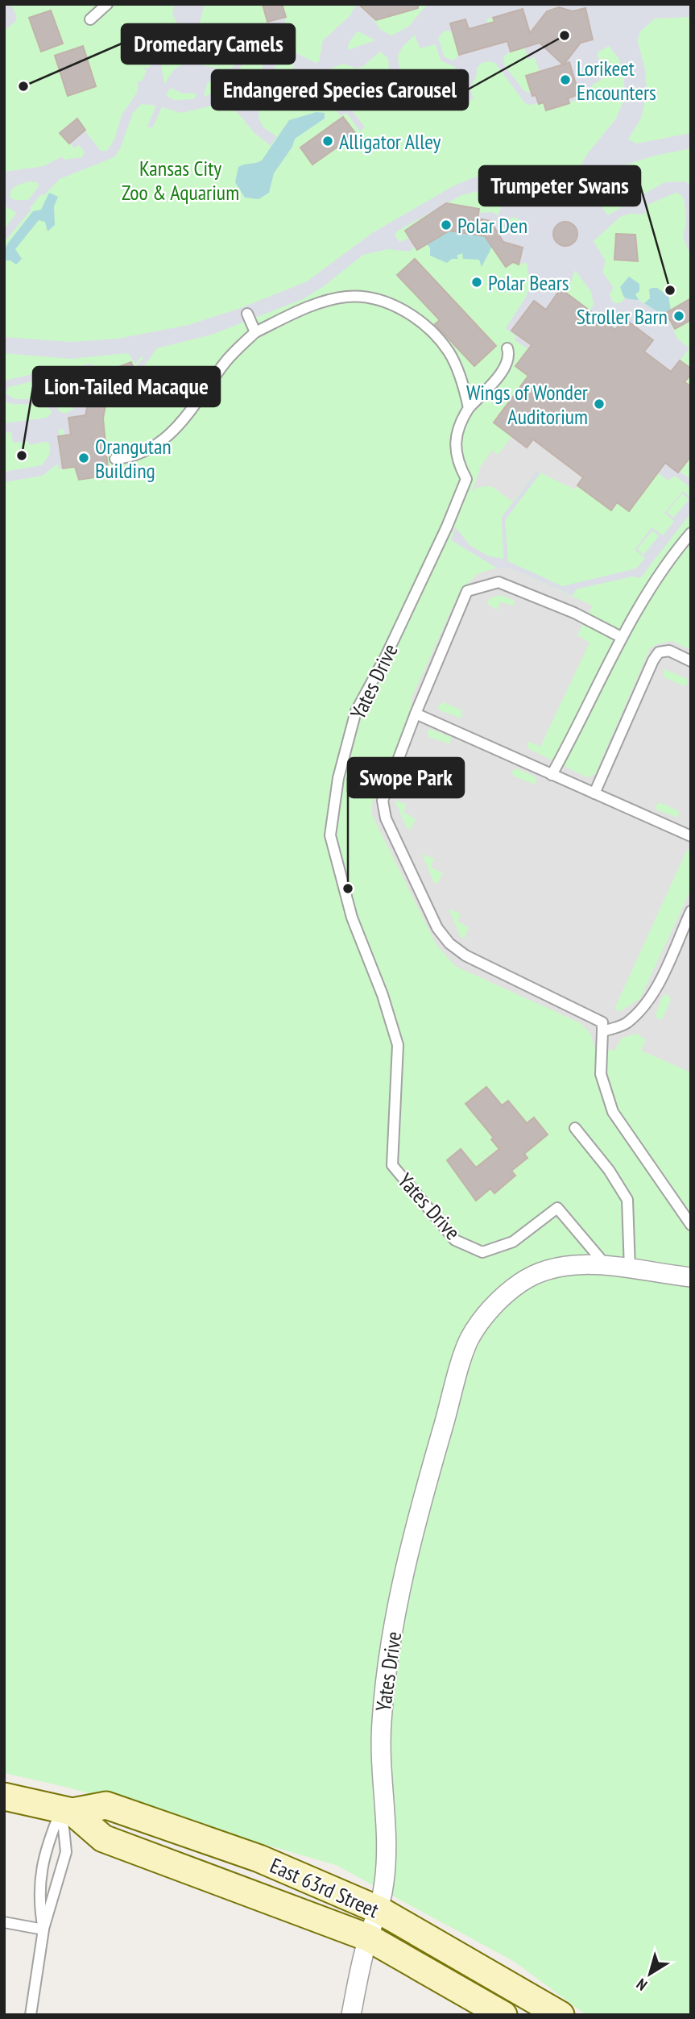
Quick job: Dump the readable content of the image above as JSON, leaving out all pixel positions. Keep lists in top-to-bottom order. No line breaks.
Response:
{"streets":{"main road":["East 63rd Street"],"street":["Yates Drive"]},"crossings":[["Yates Drive","East 63rd Street"]],"parks":["Kansas City Zoo & Aquarium"],"places":["Endangered Species Carousel","Lorikeet Encounters","Dromedary Camels","Alligator Alley","Polar Den","Polar Bears","Trumpeter Swans","Stroller Barn","Wings of Wonder Auditorium","Lion-Tailed Macaque","Orangutan Building","Swope Park"],"north":"bottom left"}
